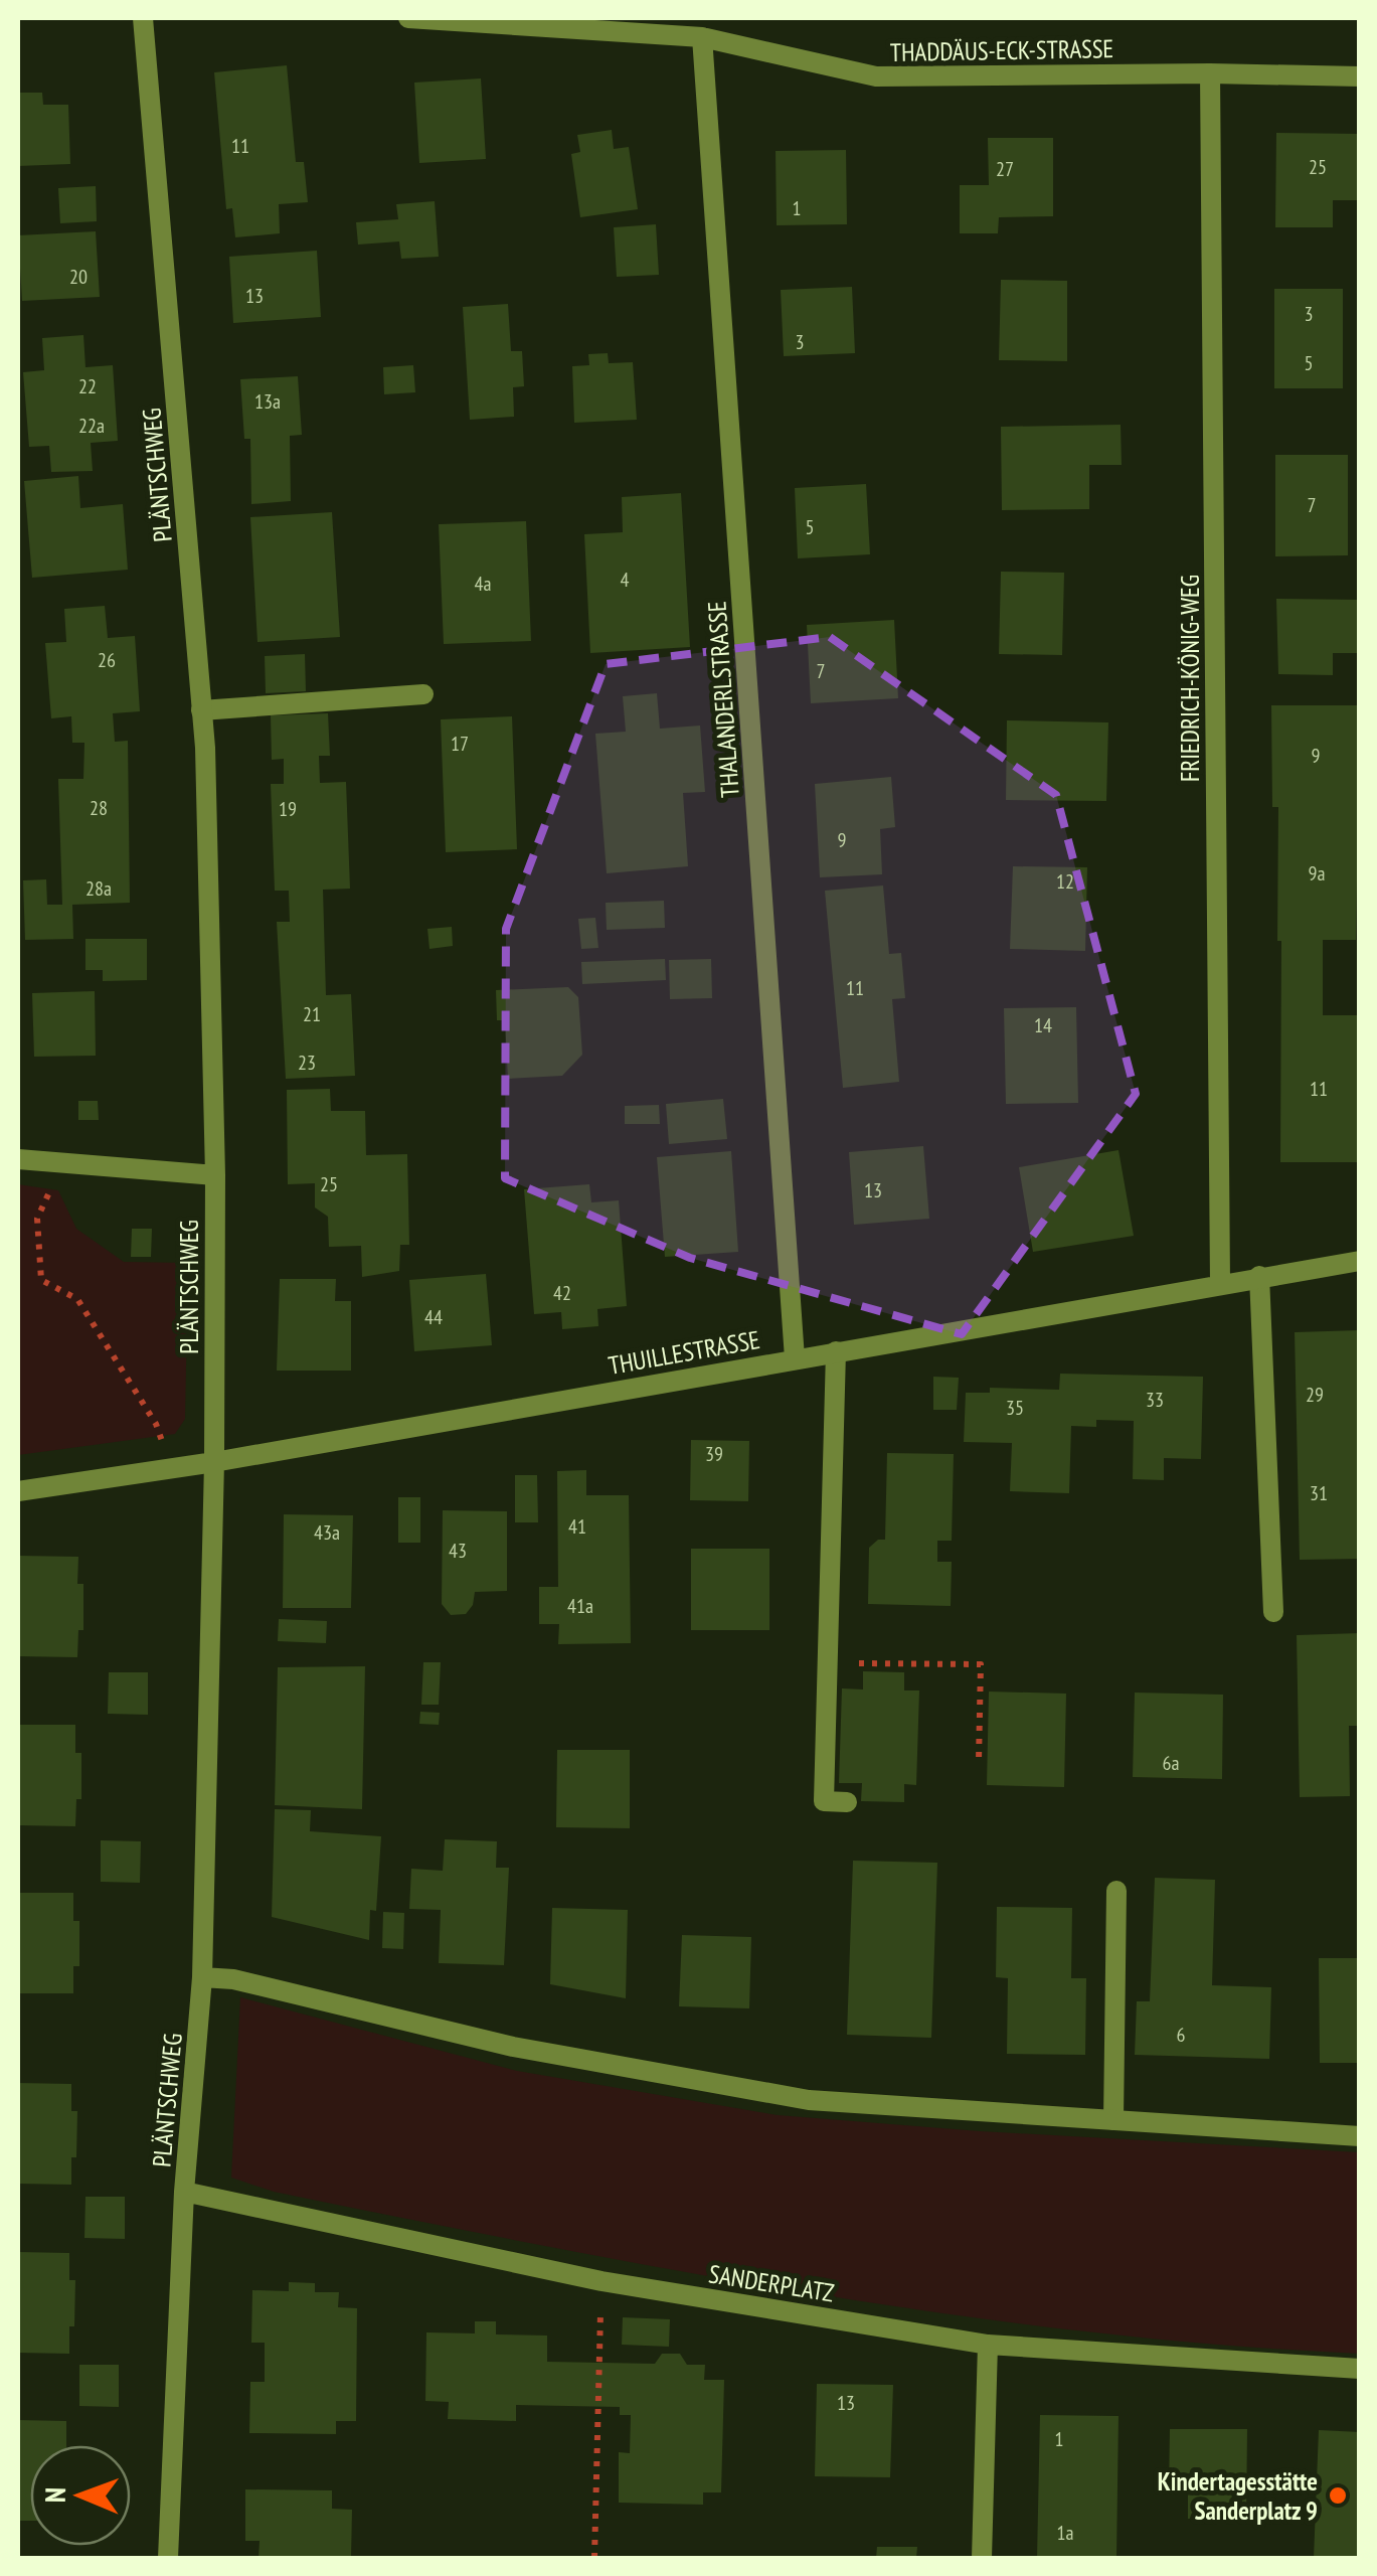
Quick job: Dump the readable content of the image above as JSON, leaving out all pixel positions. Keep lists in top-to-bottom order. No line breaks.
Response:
{"streets":{"street":["THADDÄUS-ECK-STRASSE","PLÄNTSCHWEG","FRIEDRICH-KÖNIG-WEG","THALANDERLSTRASSE","THUILLESTRASSE","SANDERPLATZ"]},"crossings":[["THADDÄUS-ECK-STRASSE","FRIEDRICH-KÖNIG-WEG"],["THADDÄUS-ECK-STRASSE","THALANDERLSTRASSE"],["PLÄNTSCHWEG","THUILLESTRASSE"],["PLÄNTSCHWEG","SANDERPLATZ"],["FRIEDRICH-KÖNIG-WEG","THUILLESTRASSE"],["THALANDERLSTRASSE","THUILLESTRASSE"]],"places":["Kindertagesstätte Sanderplatz 9"],"house_numbers":["11","25","27","1","20","13","3","3","5","22","13a","22a","7","5","4","4a","26","7","17","9","28","19","9","9a","12","28a","11","21","14","23","11","25","13","42","44","29","33","35","39","31","41","43a","43","41a","6a","6","13","1","1a"],"north":"left"}
